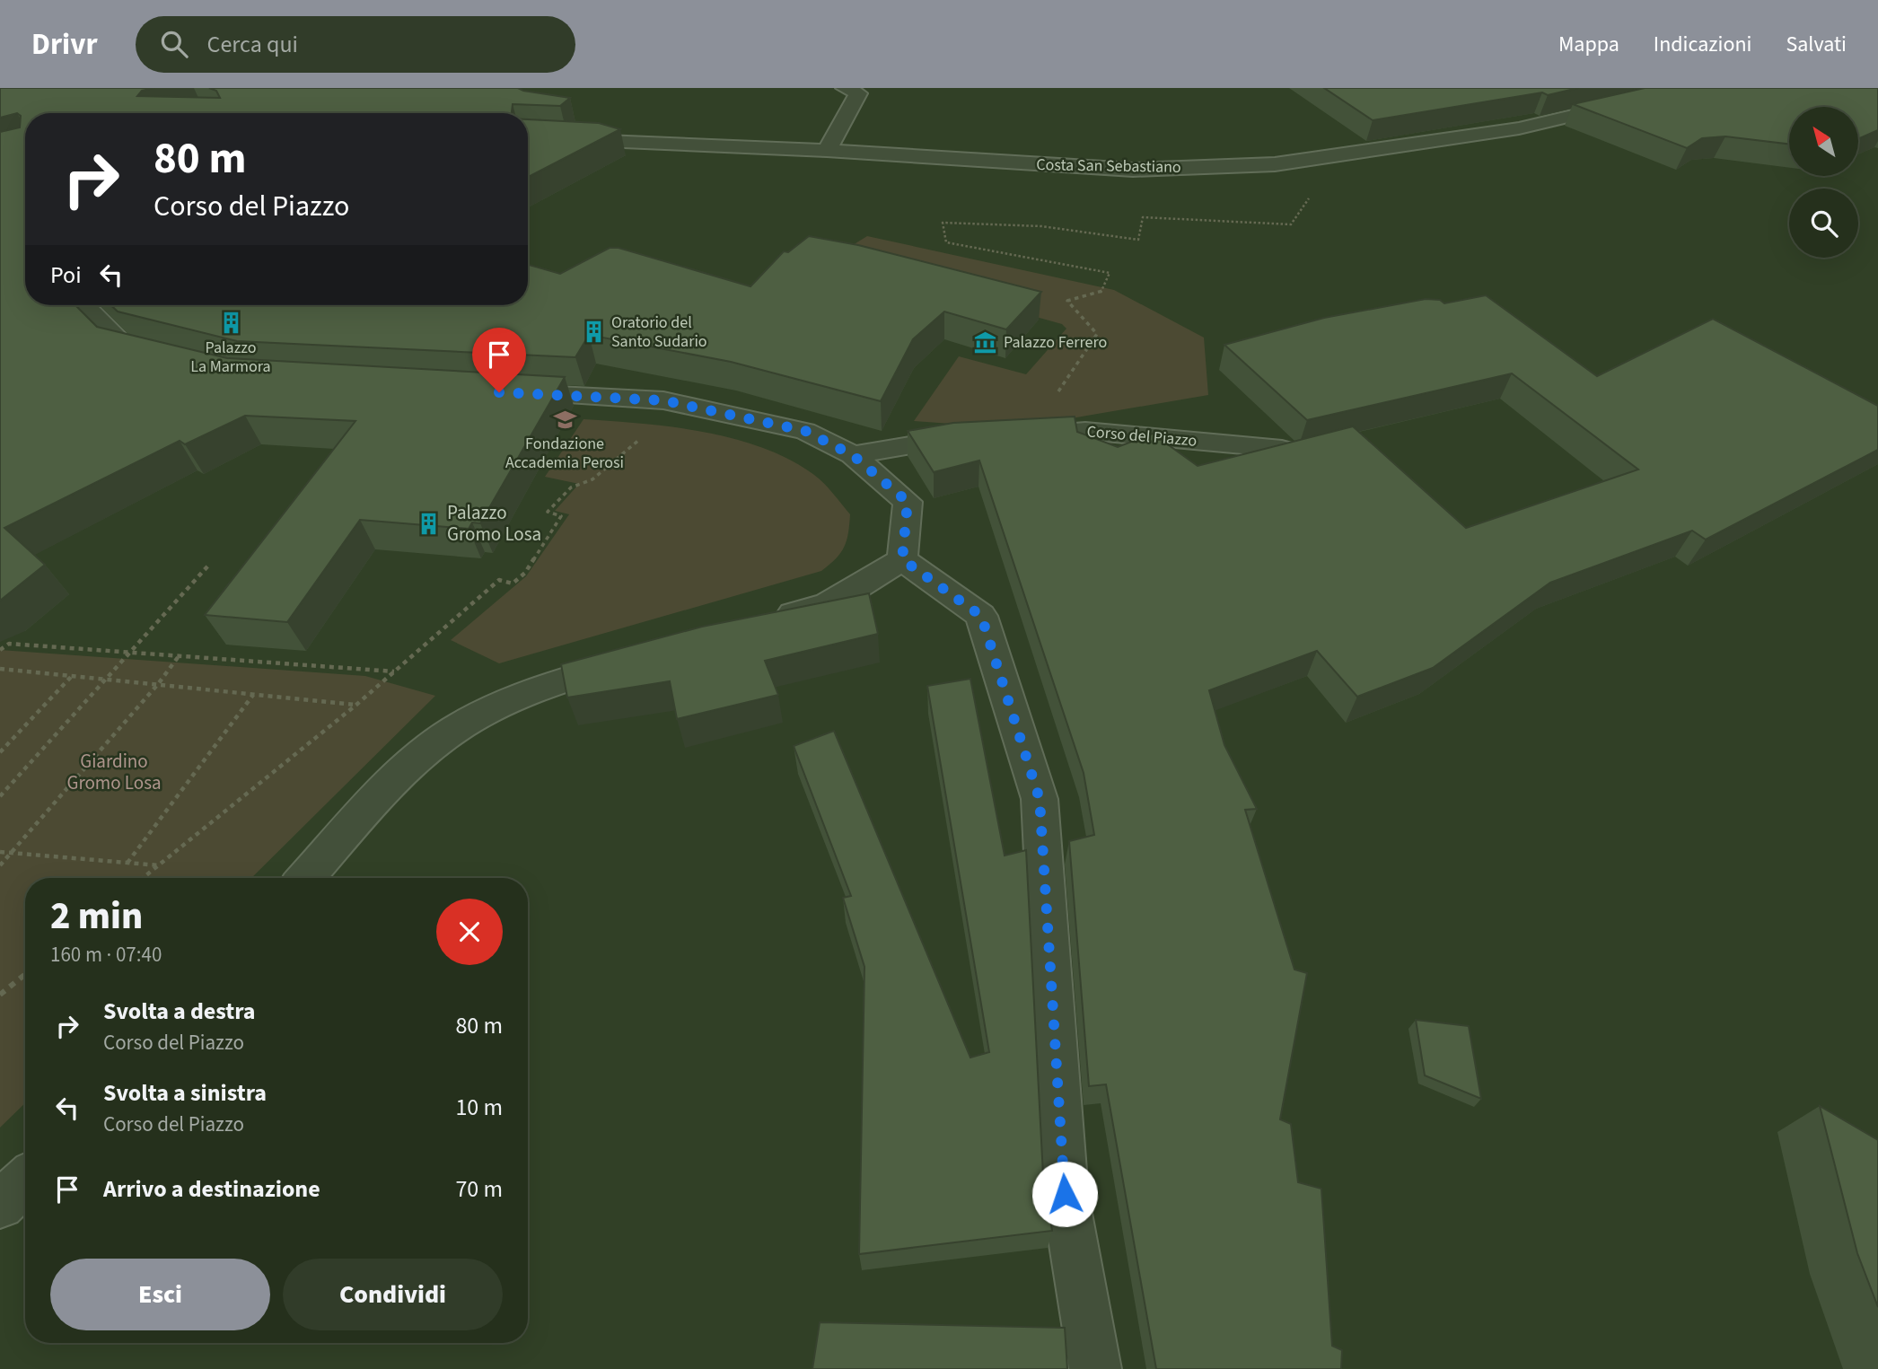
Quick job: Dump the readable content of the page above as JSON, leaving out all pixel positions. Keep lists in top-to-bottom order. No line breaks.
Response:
{"streets":{"street":["Costa San Sebastiano","Corso del Piazzo"]},"parks":["Giardino Gromo Losa"],"places":{"building":["Palazzo La Marmora","Oratorio del Santo Sudario","Palazzo Gromo Losa"],"museum":["Palazzo Ferrero"],"school or university":["Fondazione Accademia Perosi"]},"north":"top left","page":{"header":"Drivr","search":"Cerca qui","nav":["Mappa","Indicazioni","Salvati"],"turn":["80 m","Corso del Piazzo"],"then":"Poi","heading":["2 min","160 m · 07:40"],"list":[{"name":"Svolta a destra","note":"Corso del Piazzo","value":"80 m"},{"name":"Svolta a sinistra","note":"Corso del Piazzo","value":"10 m"},{"name":"Arrivo a destinazione","value":"70 m"}],"buttons":["Esci","Condividi"]}}
